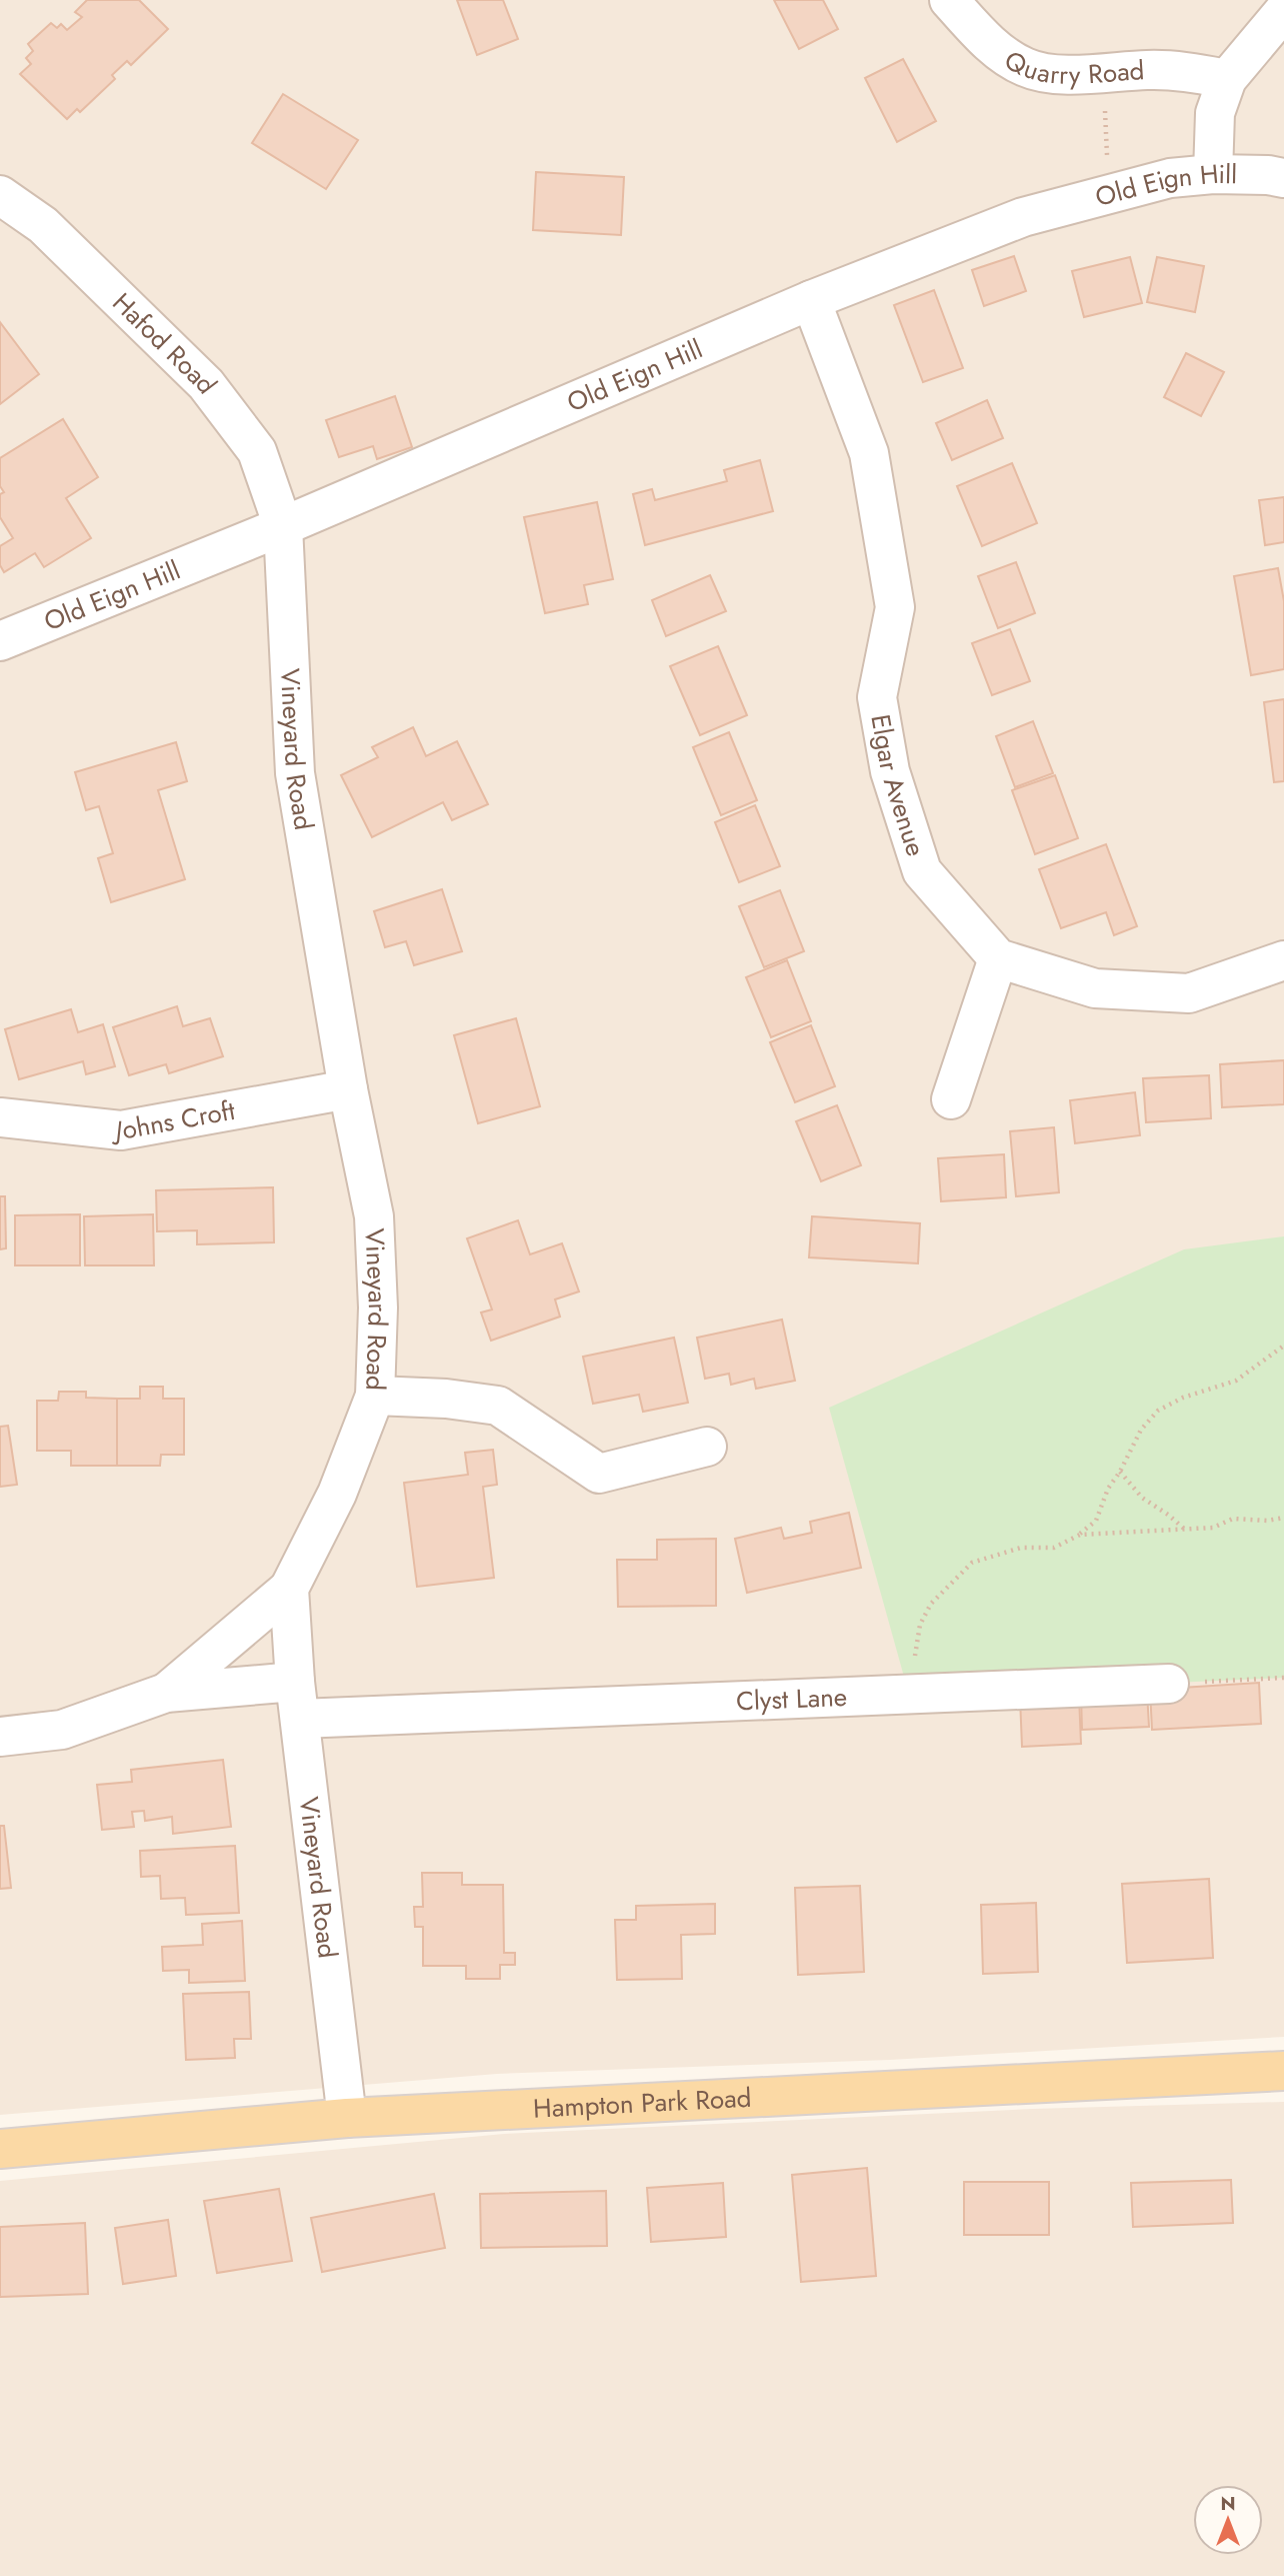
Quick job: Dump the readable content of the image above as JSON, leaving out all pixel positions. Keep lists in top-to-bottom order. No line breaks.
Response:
{"streets":{"main road":["Hampton Park Road"],"street":["Quarry Road","Old Eign Hill","Hafod Road","Vineyard Road","Elgar Avenue","Johns Croft","Clyst Lane"]},"crossings":[["Old Eign Hill","Hafod Road"],["Old Eign Hill","Vineyard Road"],["Old Eign Hill","Elgar Avenue"],["Hafod Road","Vineyard Road"],["Vineyard Road","Johns Croft"],["Vineyard Road","Clyst Lane"],["Vineyard Road","Hampton Park Road"]],"north":"top"}
